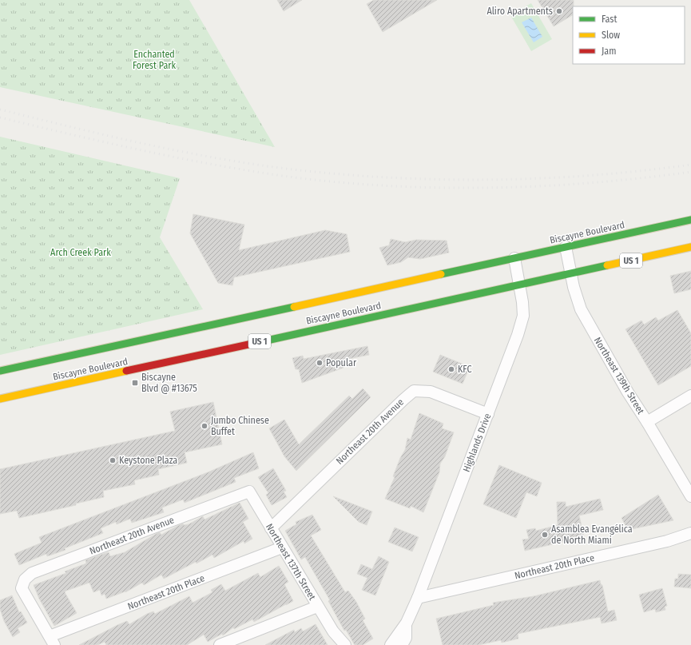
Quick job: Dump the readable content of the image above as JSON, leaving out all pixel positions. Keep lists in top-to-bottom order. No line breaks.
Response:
{"streets":{"main road":["Biscayne Boulevard","US 1"],"street":["Northeast 139th Street","Northeast 20th Avenue","Highlands Drive","Northeast 137th Street","Northeast 20th Place"]},"crossings":[["Biscayne Boulevard","Northeast 139th Street"],["Biscayne Boulevard","Highlands Drive"],["Northeast 20th Avenue","Highlands Drive"],["Northeast 20th Avenue","Northeast 137th Street"],["Northeast 20th Avenue","Northeast 20th Place"],["Highlands Drive","Northeast 20th Place"],["Northeast 137th Street","Northeast 20th Place"]],"parks":["Enchanted Forest Park","Arch Creek Park"],"places":{"other":["Aliro Apartments","Popular","KFC","Jumbo Chinese Buffet","Keystone Plaza","Asamblea Evangélica de North Miami"],"transit":["Biscayne Blvd @ #13675"]},"legend":["Fast","Slow","Jam"]}
